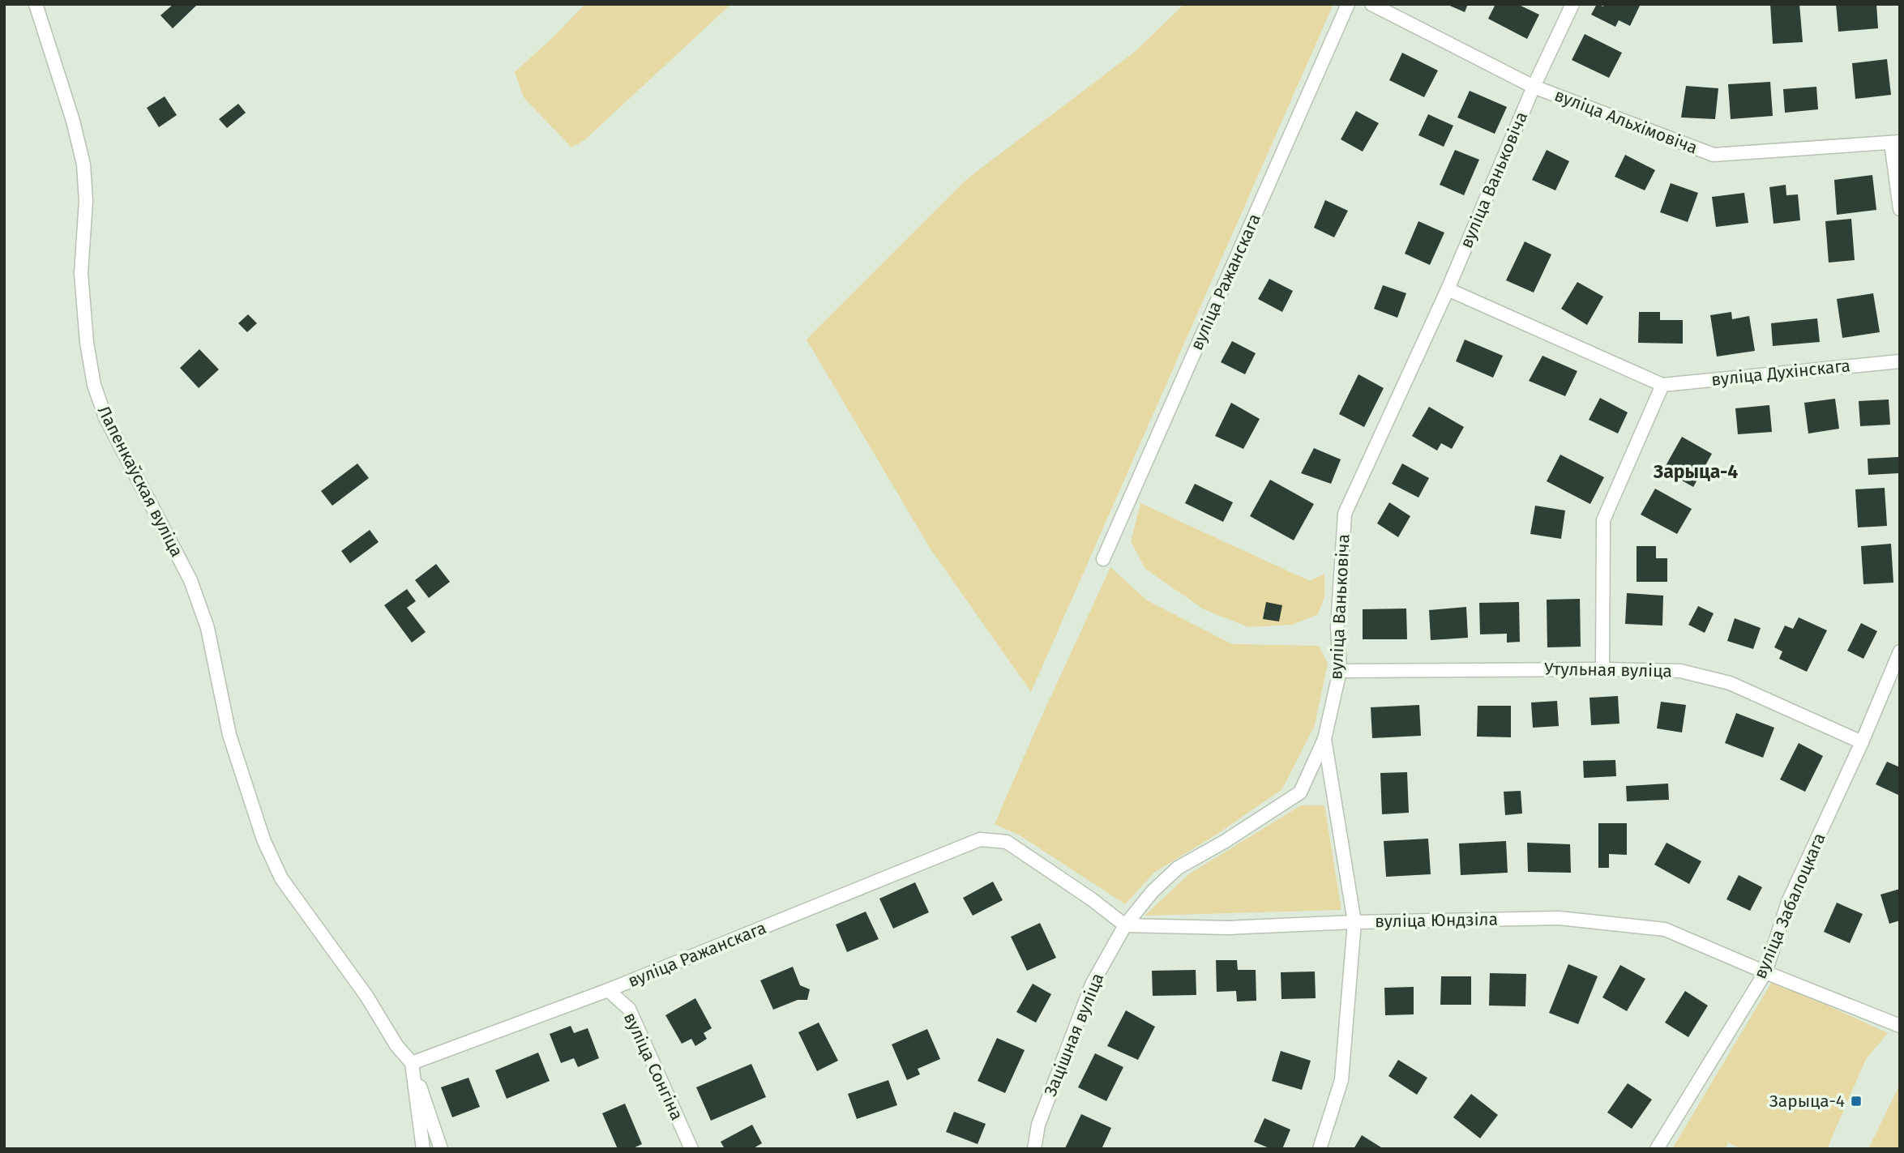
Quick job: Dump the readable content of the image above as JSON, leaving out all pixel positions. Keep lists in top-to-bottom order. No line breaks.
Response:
{"streets":{"street":["вуліца Альхімовіча","вуліца Ваньковіча","вуліца Ражанскага","вуліца Духінскага","Лапенкаўская вуліца","Утульная вуліца","вуліца Забалоцкага","вуліца Юндзіла","Зацішная вуліца","вуліца Сонгіна"]},"crossings":[["вуліца Альхімовіча","вуліца Ваньковіча"],["вуліца Ваньковіча","вуліца Духінскага"],["вуліца Ваньковіча","Утульная вуліца"],["вуліца Ваньковіча","вуліца Юндзіла"],["вуліца Ваньковіча","Зацішная вуліца"],["вуліца Ражанскага","Лапенкаўская вуліца"],["вуліца Ражанскага","вуліца Юндзіла"],["вуліца Ражанскага","Зацішная вуліца"],["вуліца Ражанскага","вуліца Сонгіна"],["Утульная вуліца","вуліца Забалоцкага"],["вуліца Забалоцкага","вуліца Юндзіла"],["вуліца Юндзіла","Зацішная вуліца"]],"districts":["Зарыца-4"],"places":{"transit":["Зарыца-4"]}}
